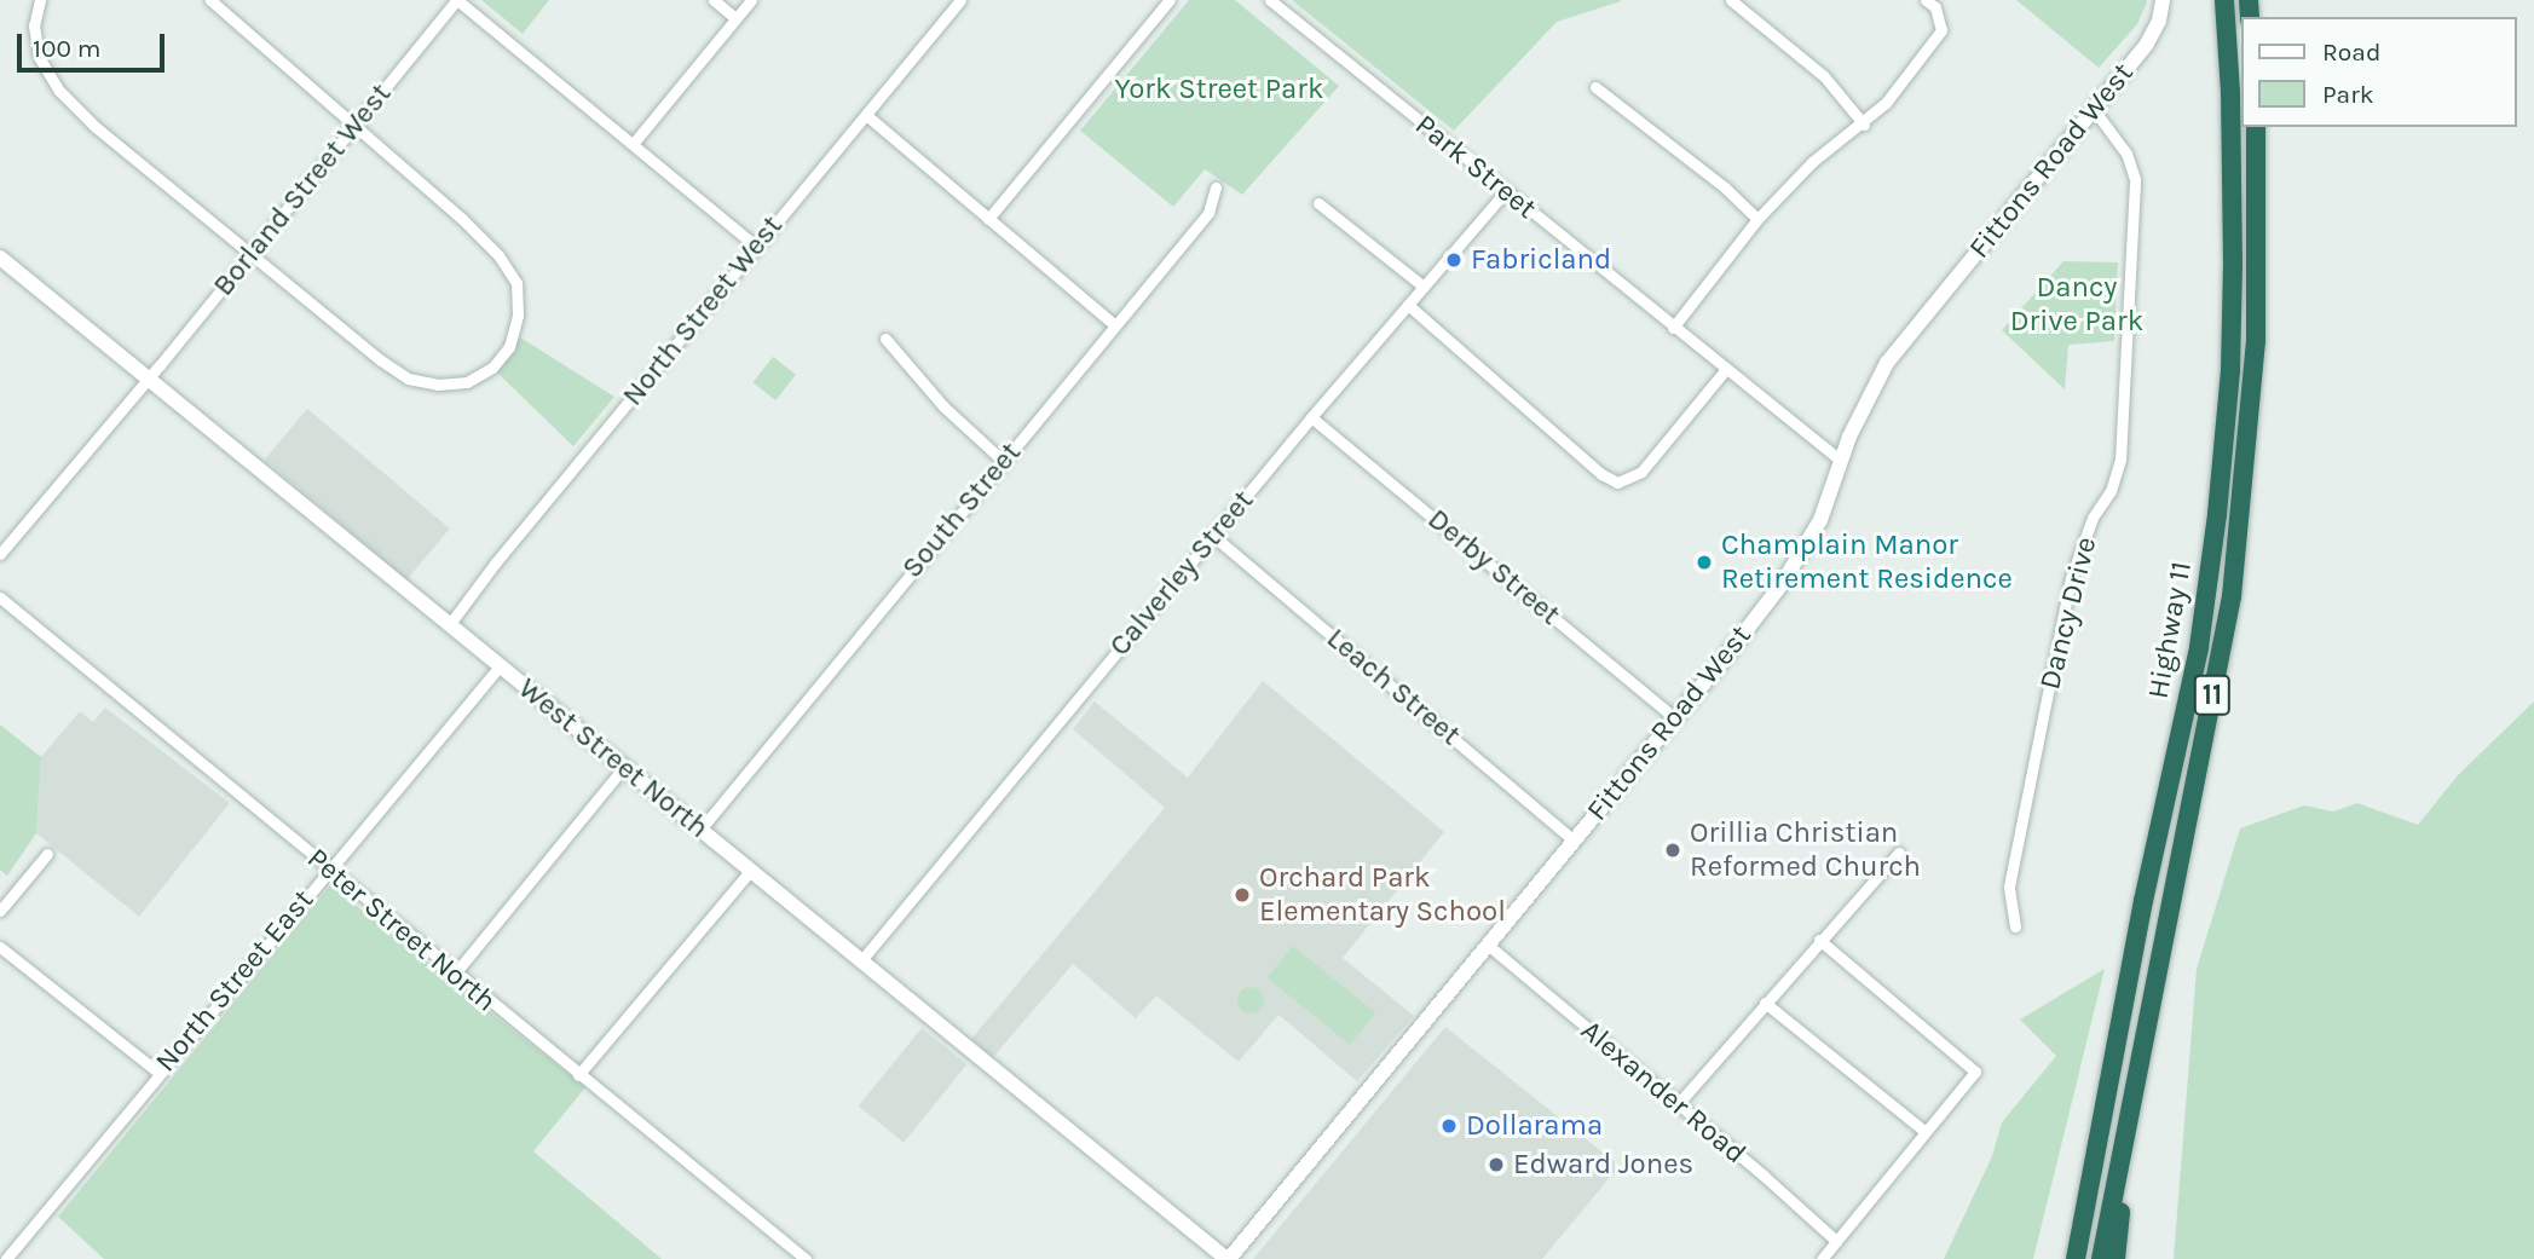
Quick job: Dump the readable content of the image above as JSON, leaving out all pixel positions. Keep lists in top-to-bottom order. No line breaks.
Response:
{"streets":{"highway":["Highway 11","11"],"main road":["Fittons Road West","West Street North"],"street":["Park Street","Borland Street West","North Street West","South Street","Derby Street","Calverley Street","Dancy Drive","Leach Street","Peter Street North","North Street East","Alexander Road"]},"crossings":[["Fittons Road West","Park Street"],["Fittons Road West","Derby Street"],["Fittons Road West","Dancy Drive"],["Fittons Road West","Leach Street"],["Fittons Road West","West Street North"],["Fittons Road West","Alexander Road"],["Park Street","Calverley Street"],["Borland Street West","West Street North"],["North Street West","West Street North"],["South Street","West Street North"],["Derby Street","Calverley Street"],["Calverley Street","Leach Street"],["Calverley Street","West Street North"],["West Street North","North Street East"],["Peter Street North","North Street East"]],"parks":["York Street Park","Dancy Drive Park"],"places":["Fabricland","Champlain Manor Retirement Residence","Orillia Christian Reformed Church","Orchard Park Elementary School","Dollarama","Edward Jones"],"legend":["Road","Park"],"scale_bar":"100 m"}
